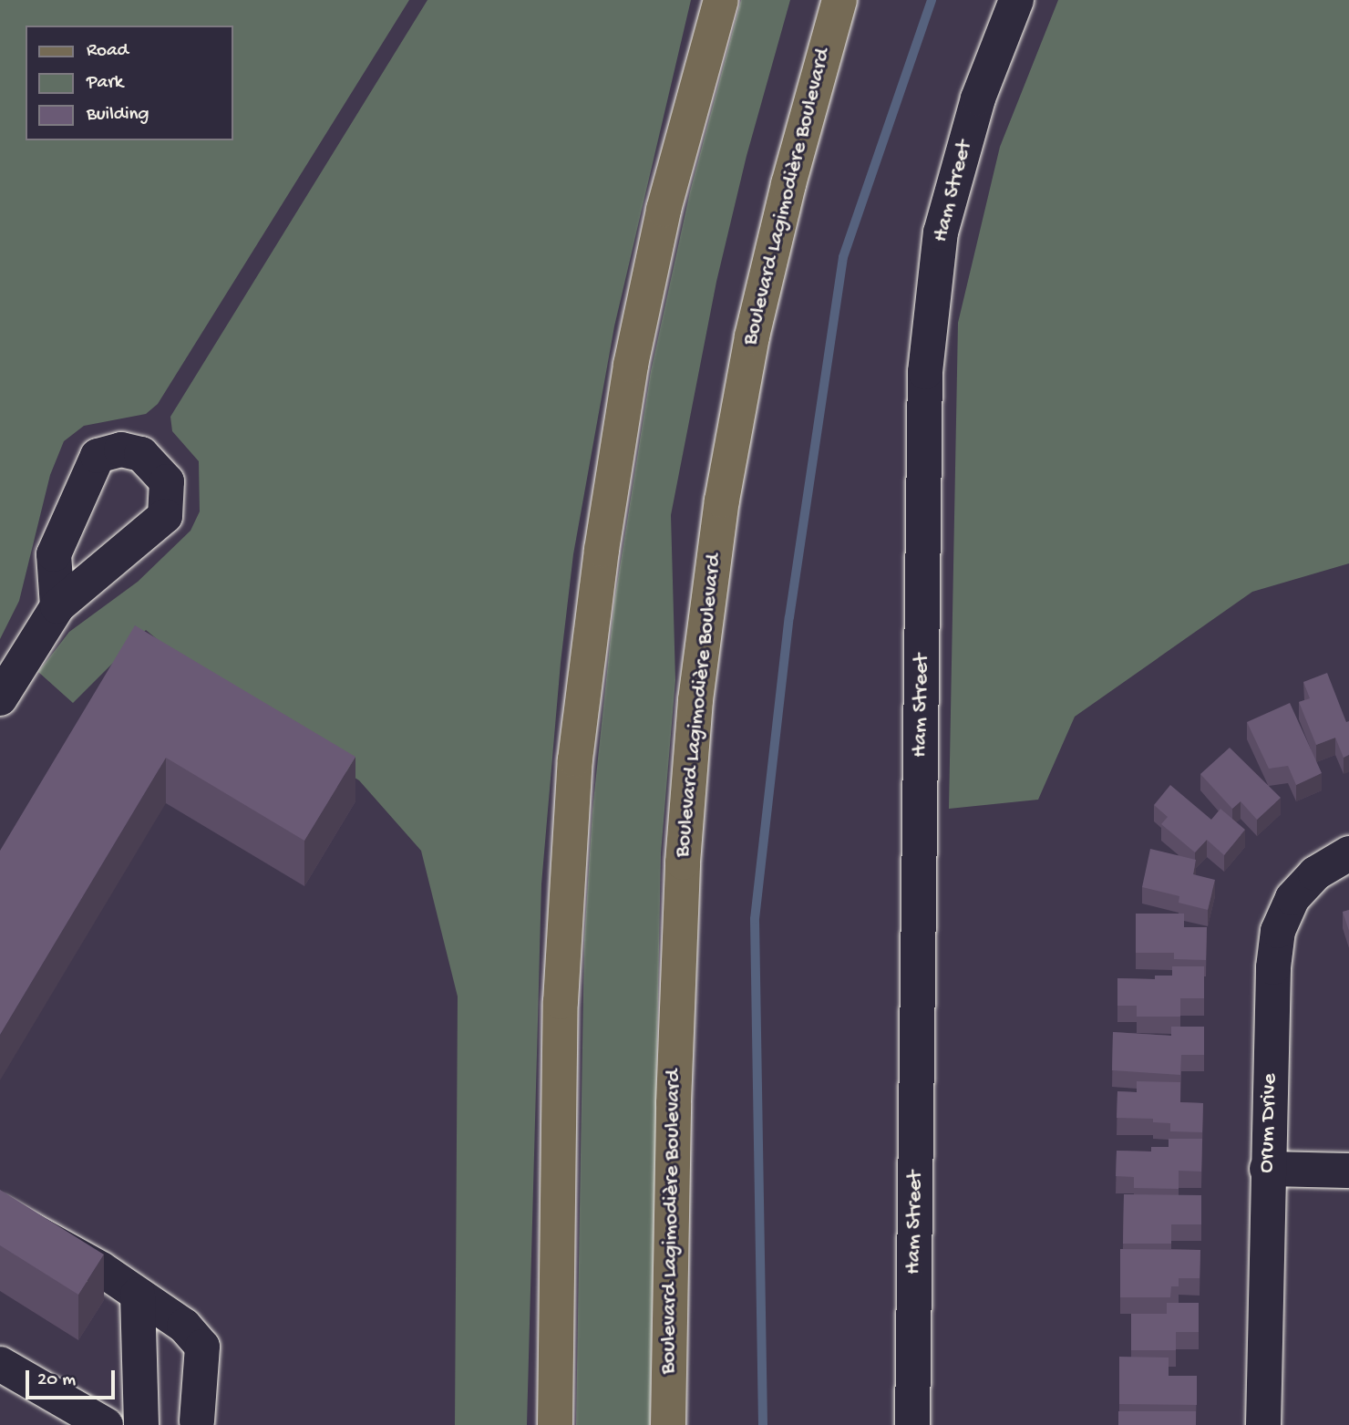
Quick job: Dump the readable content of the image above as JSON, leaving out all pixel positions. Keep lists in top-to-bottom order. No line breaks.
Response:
{"streets":{"main road":["Boulevard Lagimodière Boulevard"],"street":["Ham Street","Orum Drive"]},"legend":["Road","Park","Building"],"scale_bar":"20 m"}
